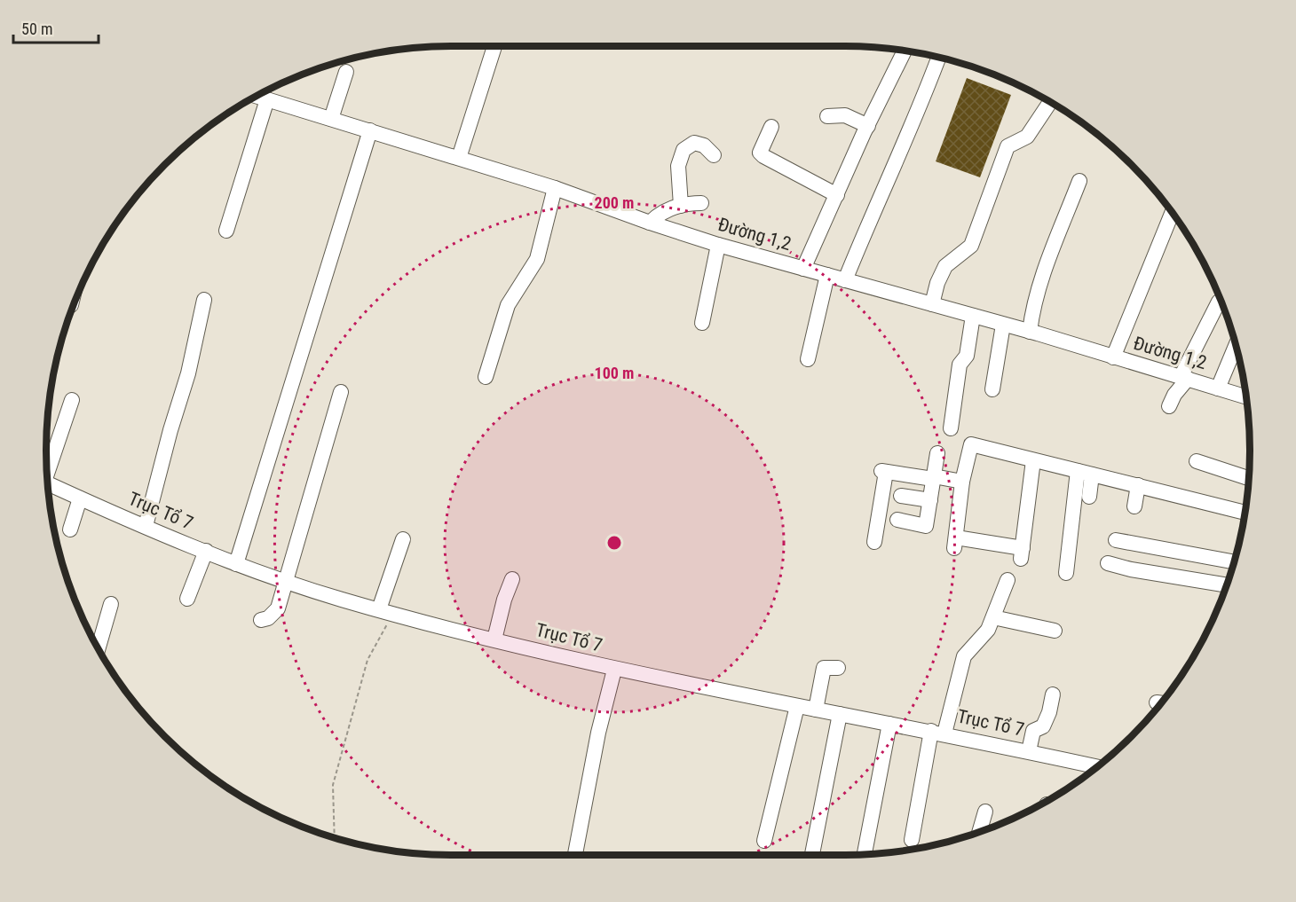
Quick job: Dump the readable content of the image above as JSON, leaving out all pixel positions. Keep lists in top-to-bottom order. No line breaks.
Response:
{"streets":{"street":["Đường 1,2","Trục Tổ 7"]},"scale_bar":"50 m","rings":["200 m","100 m"]}
